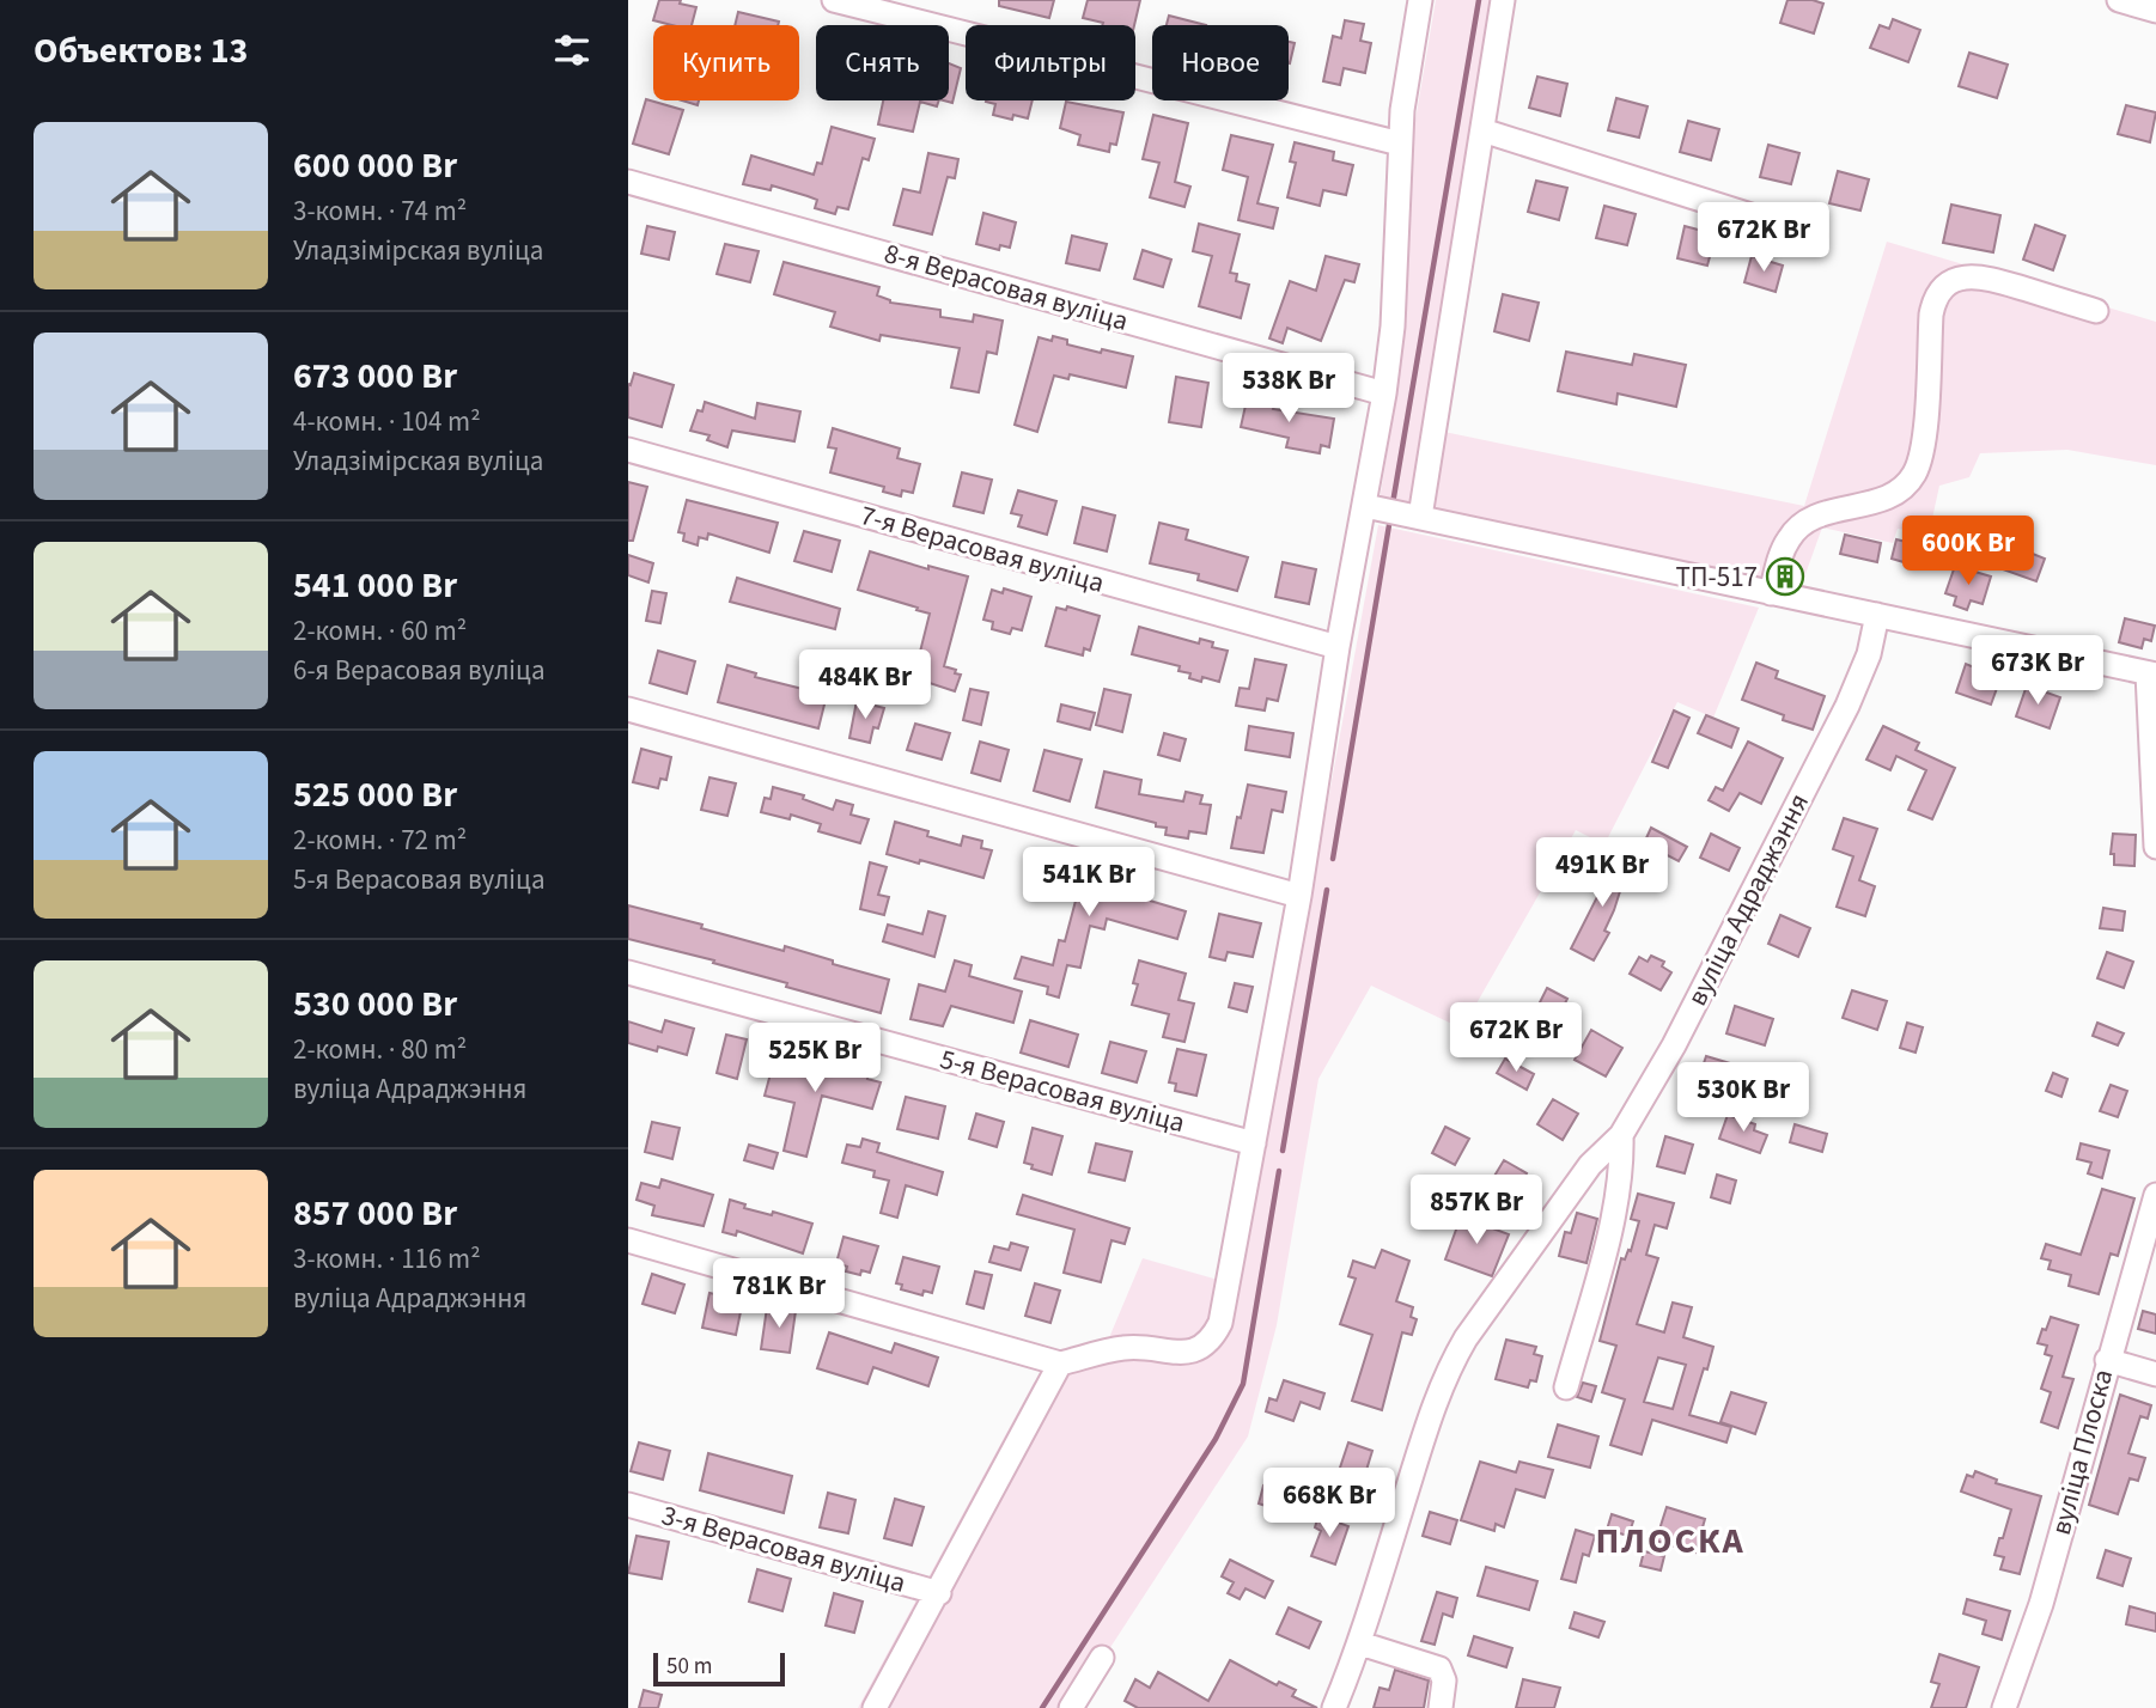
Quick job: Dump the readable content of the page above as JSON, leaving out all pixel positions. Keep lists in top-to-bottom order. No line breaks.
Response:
{"streets":{"street":["8-я Верасовая вуліца","7-я Верасовая вуліца","вуліца Адраджэння","5-я Верасовая вуліца","вуліца Плоска","3-я Верасовая вуліца"]},"districts":["ПЛОСКА"],"places":{"building":["ТП-517"]},"scale_bar":"50 m","page":{"heading":"Объектов: 13","chip":["Купить","Снять","Фильтры","Новое"],"list":[{"name":"600 000 Br","note":"3-комн. · 74 m² · Уладзімірская вуліца"},{"name":"673 000 Br","note":"4-комн. · 104 m² · Уладзімірская вуліца"},{"name":"541 000 Br","note":"2-комн. · 60 m² · 6-я Верасовая вуліца"},{"name":"525 000 Br","note":"2-комн. · 72 m² · 5-я Верасовая вуліца"},{"name":"530 000 Br","note":"2-комн. · 80 m² · вуліца Адраджэння"},{"name":"857 000 Br","note":"3-комн. · 116 m² · вуліца Адраджэння"}],"price":["672K Br","538K Br","600K Br","673K Br","484K Br","491K Br","541K Br","672K Br","525K Br","530K Br","857K Br","781K Br","668K Br"],"scale":"50 m"}}
